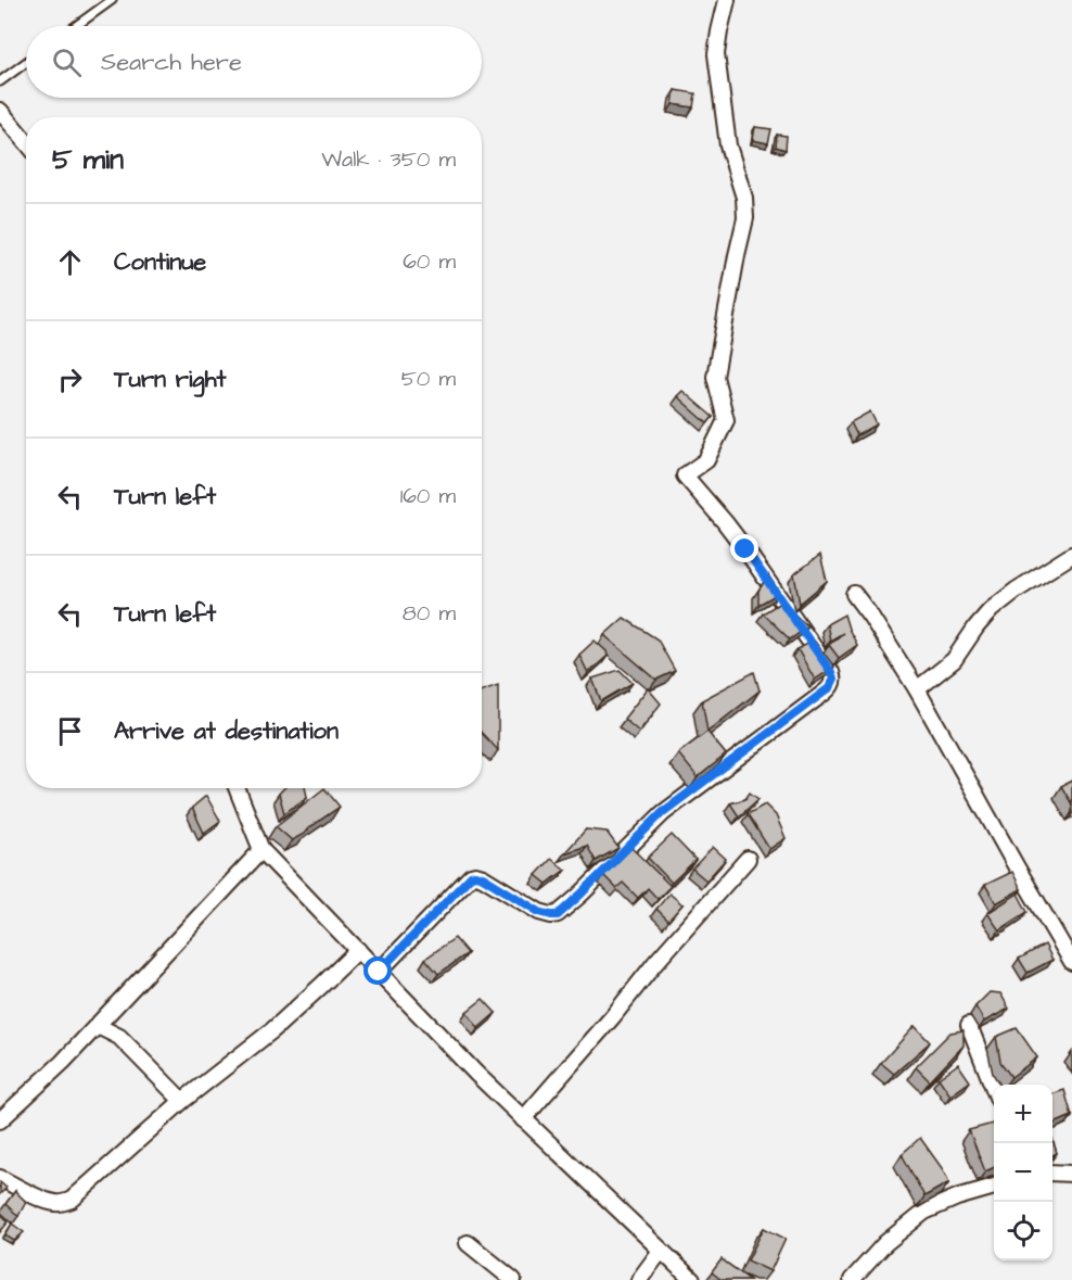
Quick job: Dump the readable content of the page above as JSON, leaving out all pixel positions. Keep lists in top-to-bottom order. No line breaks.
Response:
{"page":{"search":"Search here","heading":["5 min","Walk · 350 m"],"list":[["Continue","60 m"],["Turn right","50 m"],["Turn left","160 m"],["Turn left","80 m"],"Arrive at destination"],"map_buttons":["+","−"]}}
